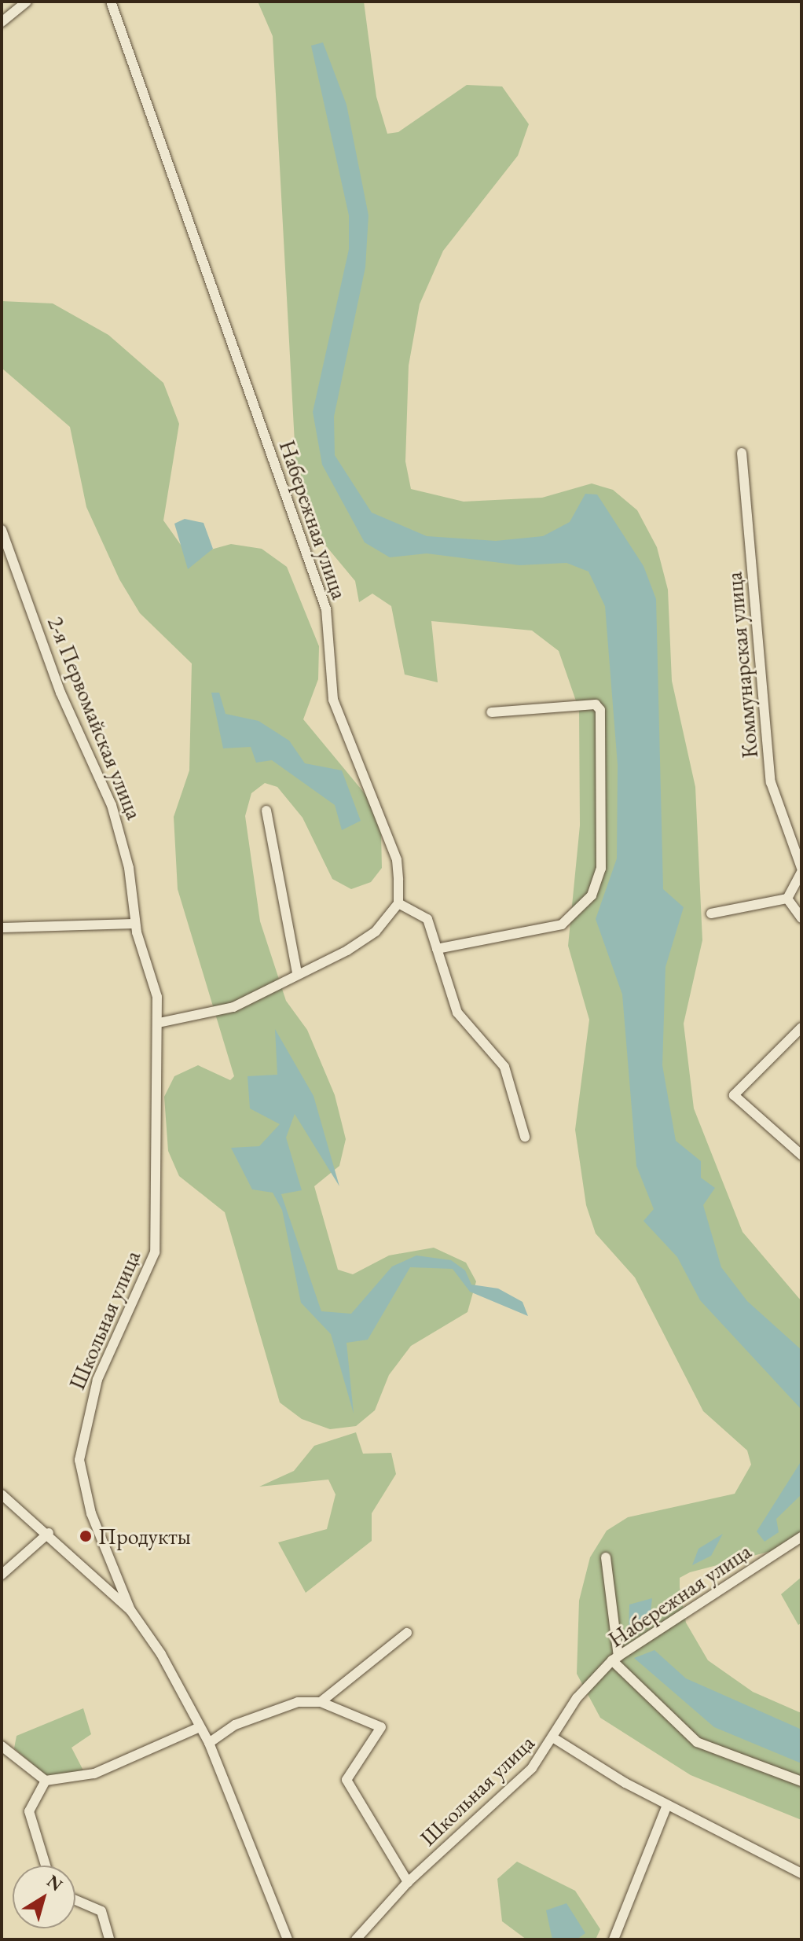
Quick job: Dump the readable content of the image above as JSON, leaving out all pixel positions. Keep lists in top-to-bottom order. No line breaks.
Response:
{"streets":{"street":["Набережная улица","Коммунарская улица","2-я Первомайская улица","Школьная улица"]},"crossings":[["Набережная улица","Школьная улица"],["2-я Первомайская улица","Школьная улица"]],"places":["Продукты"],"north":"top right"}
